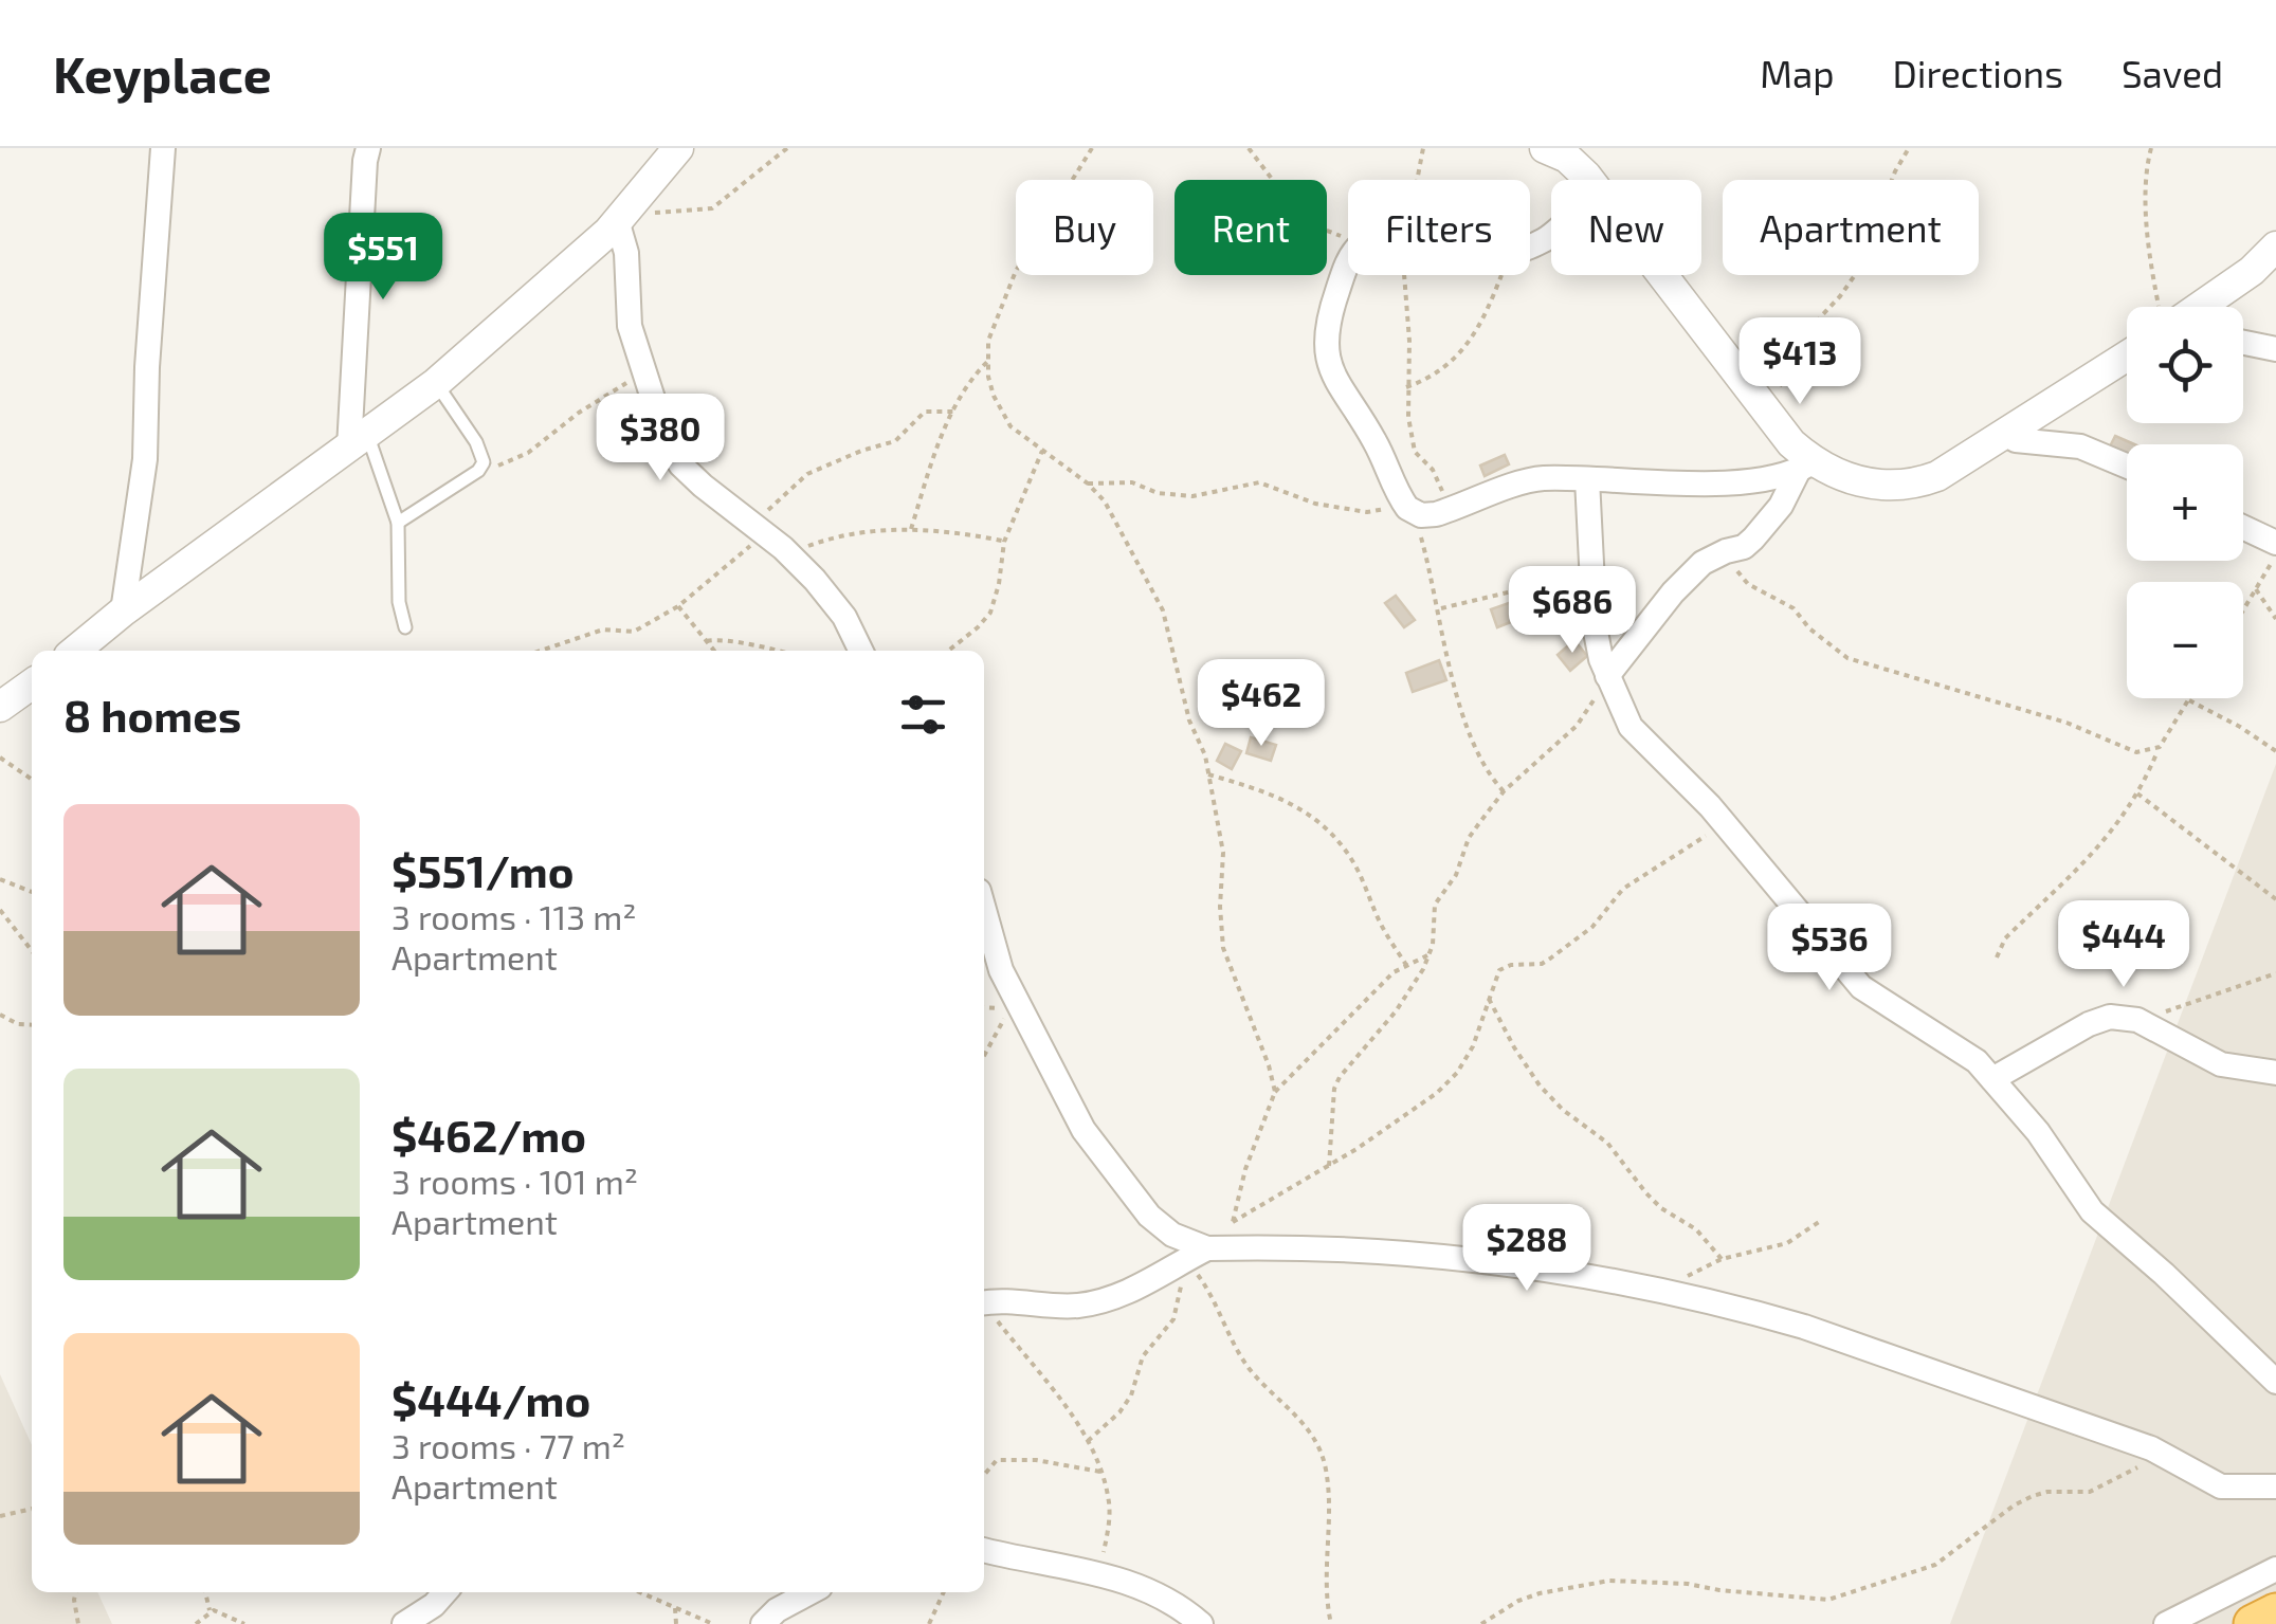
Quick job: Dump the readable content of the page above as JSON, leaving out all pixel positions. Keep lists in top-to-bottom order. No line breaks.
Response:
{"page":{"header":"Keyplace","nav":["Map","Directions","Saved"],"chip":["Buy","Rent","Filters","New","Apartment"],"price":["$551","$413","$380","$686","$462","$444","$536","$288"],"map_buttons":["+","−"],"heading":"8 homes","list":[{"name":"$551/mo","note":"3 rooms · 113 m² · Apartment"},{"name":"$462/mo","note":"3 rooms · 101 m² · Apartment"},{"name":"$444/mo","note":"3 rooms · 77 m² · Apartment"}]}}
